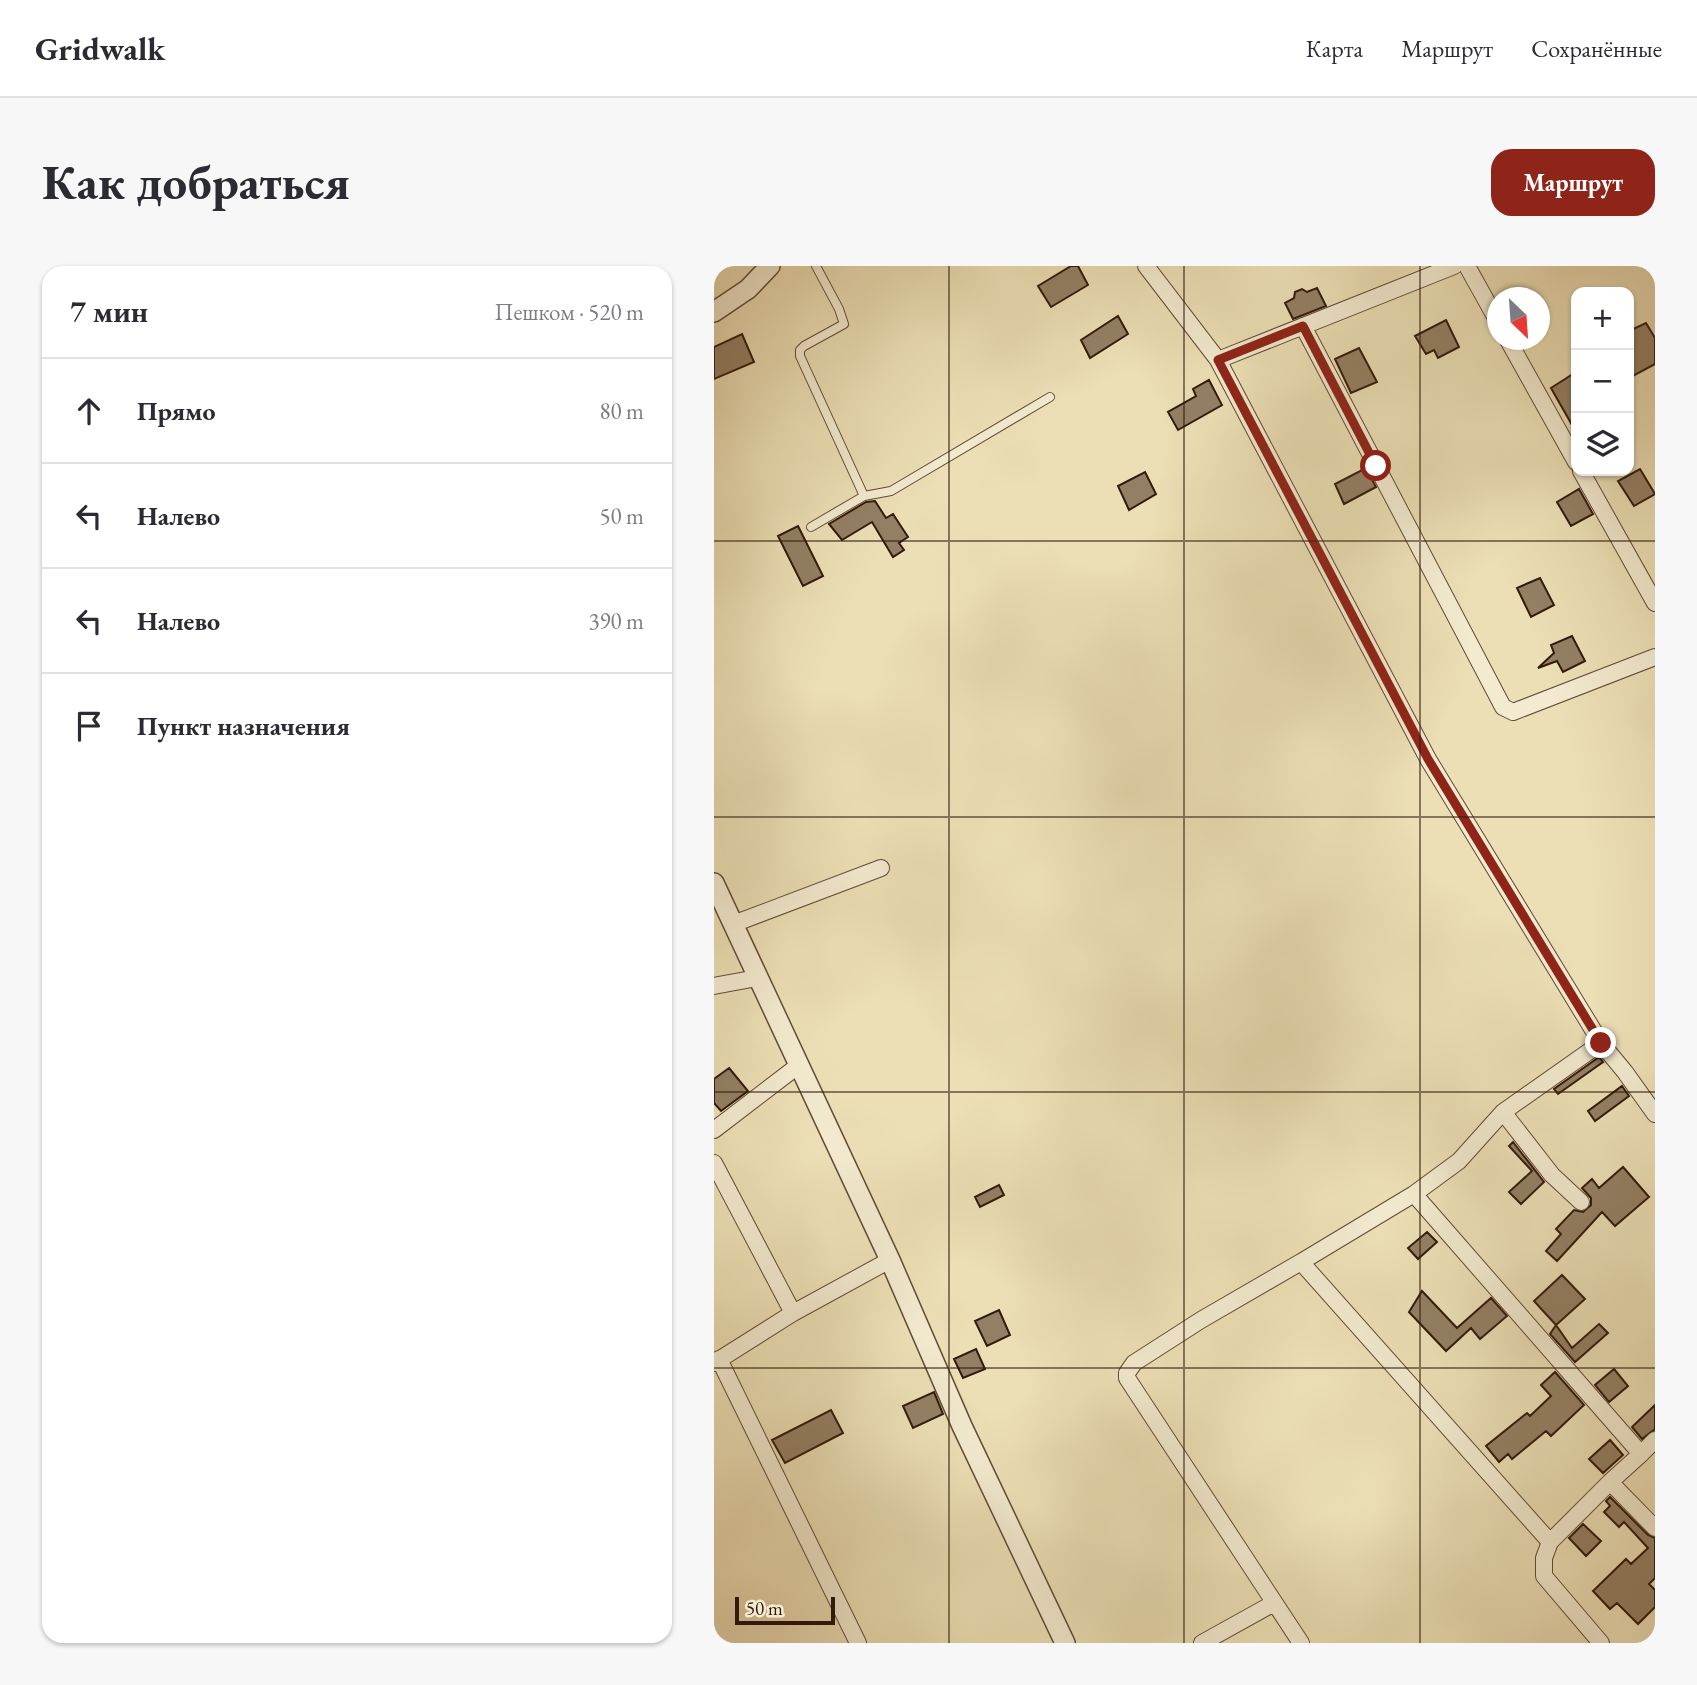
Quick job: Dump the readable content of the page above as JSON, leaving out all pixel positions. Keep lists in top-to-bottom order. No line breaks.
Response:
{"scale_bar":"50 m","north":"bottom right","page":{"header":"Gridwalk","nav":["Карта","Маршрут","Сохранённые"],"buttons":"Маршрут","title":"Как добраться","heading":["7 мин","Пешком · 520 m"],"map_buttons":["+","−"],"list":[["Прямо","80 m"],["Налево","50 m"],["Налево","390 m"],"Пункт назначения"],"scale":"50 m"}}
